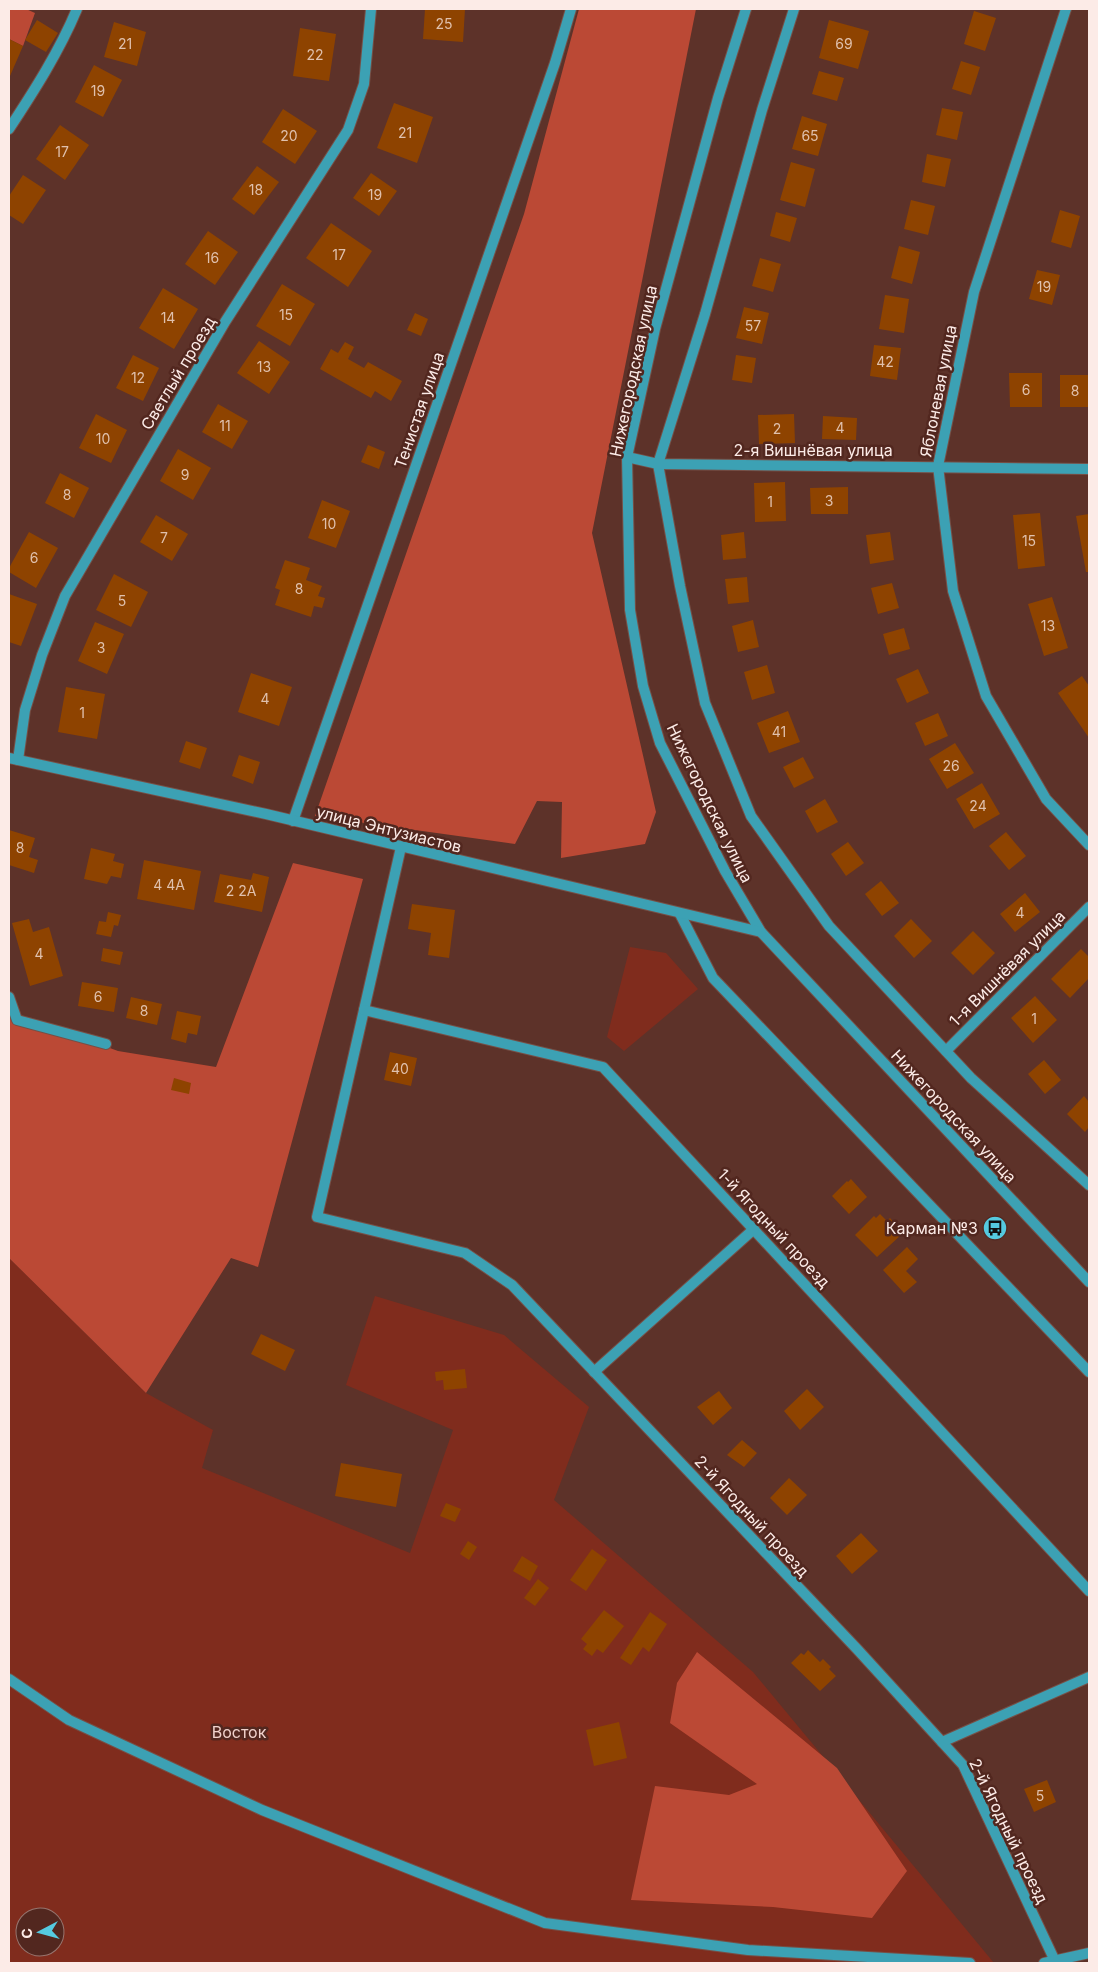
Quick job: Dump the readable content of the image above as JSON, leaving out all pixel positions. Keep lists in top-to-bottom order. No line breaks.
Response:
{"streets":{"street":["Нижегородская улица","Светлый проезд","Яблоневая улица","Тенистая улица","2-я Вишнёвая улица","улица Энтузиастов","1-я Вишнёвая улица","1-й Ягодный проезд","2-й Ягодный проезд"]},"crossings":[["Нижегородская улица","2-я Вишнёвая улица"],["Нижегородская улица","улица Энтузиастов"],["Светлый проезд","улица Энтузиастов"],["Яблоневая улица","2-я Вишнёвая улица"],["Тенистая улица","улица Энтузиастов"],["1-й Ягодный проезд","2-й Ягодный проезд"]],"parks":["Восток"],"places":{"bus stop":["Карман №3"]},"house_numbers":["25","21","69","22","19","21","20","65","17","18","19","17","16","19","15","14","57","42","13","12","6","8","11","4","2","10","9","8","3","1","10","7","15","6","8","5","13","3","4","1","41","26","24","8","4 4А","2 2А","4","4","6","8","1","40","5"],"north":"left"}
